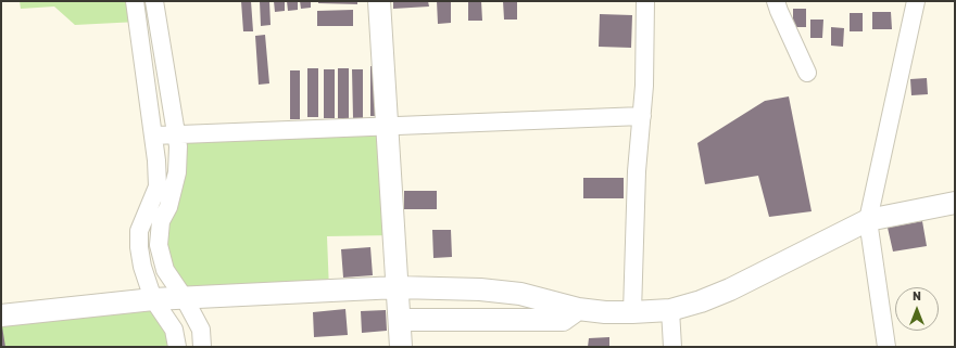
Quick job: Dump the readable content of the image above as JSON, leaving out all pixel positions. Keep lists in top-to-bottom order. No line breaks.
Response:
{"north":"top"}
